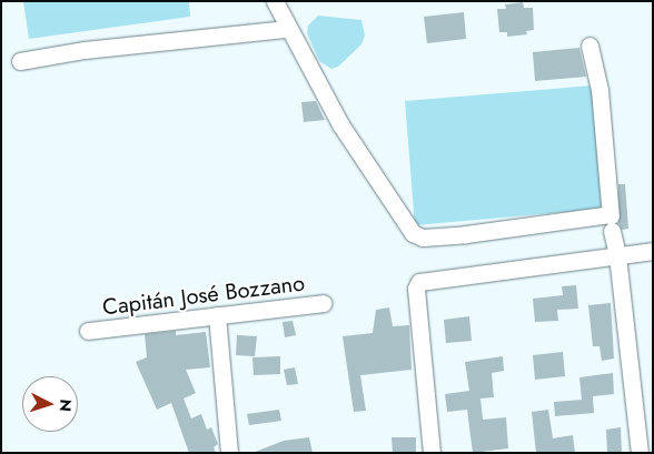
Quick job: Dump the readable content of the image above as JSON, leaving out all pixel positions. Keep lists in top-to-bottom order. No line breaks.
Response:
{"streets":{"street":["Capitán José Bozzano"]},"north":"right"}
